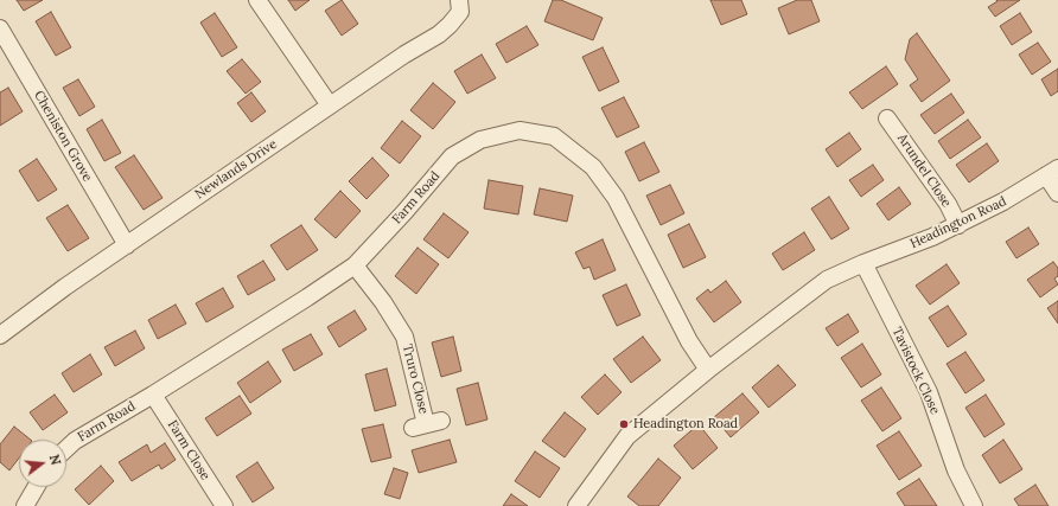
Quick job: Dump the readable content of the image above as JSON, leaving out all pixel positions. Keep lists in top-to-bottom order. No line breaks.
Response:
{"streets":{"street":["Cheniston Grove","Newlands Drive","Arundel Close","Farm Road","Headington Road","Tavistock Close","Truro Close","Farm Close"]},"crossings":[["Cheniston Grove","Newlands Drive"],["Arundel Close","Headington Road"],["Farm Road","Headington Road"],["Farm Road","Truro Close"],["Farm Road","Farm Close"],["Headington Road","Tavistock Close"]],"places":["Headington Road"],"north":"right"}
